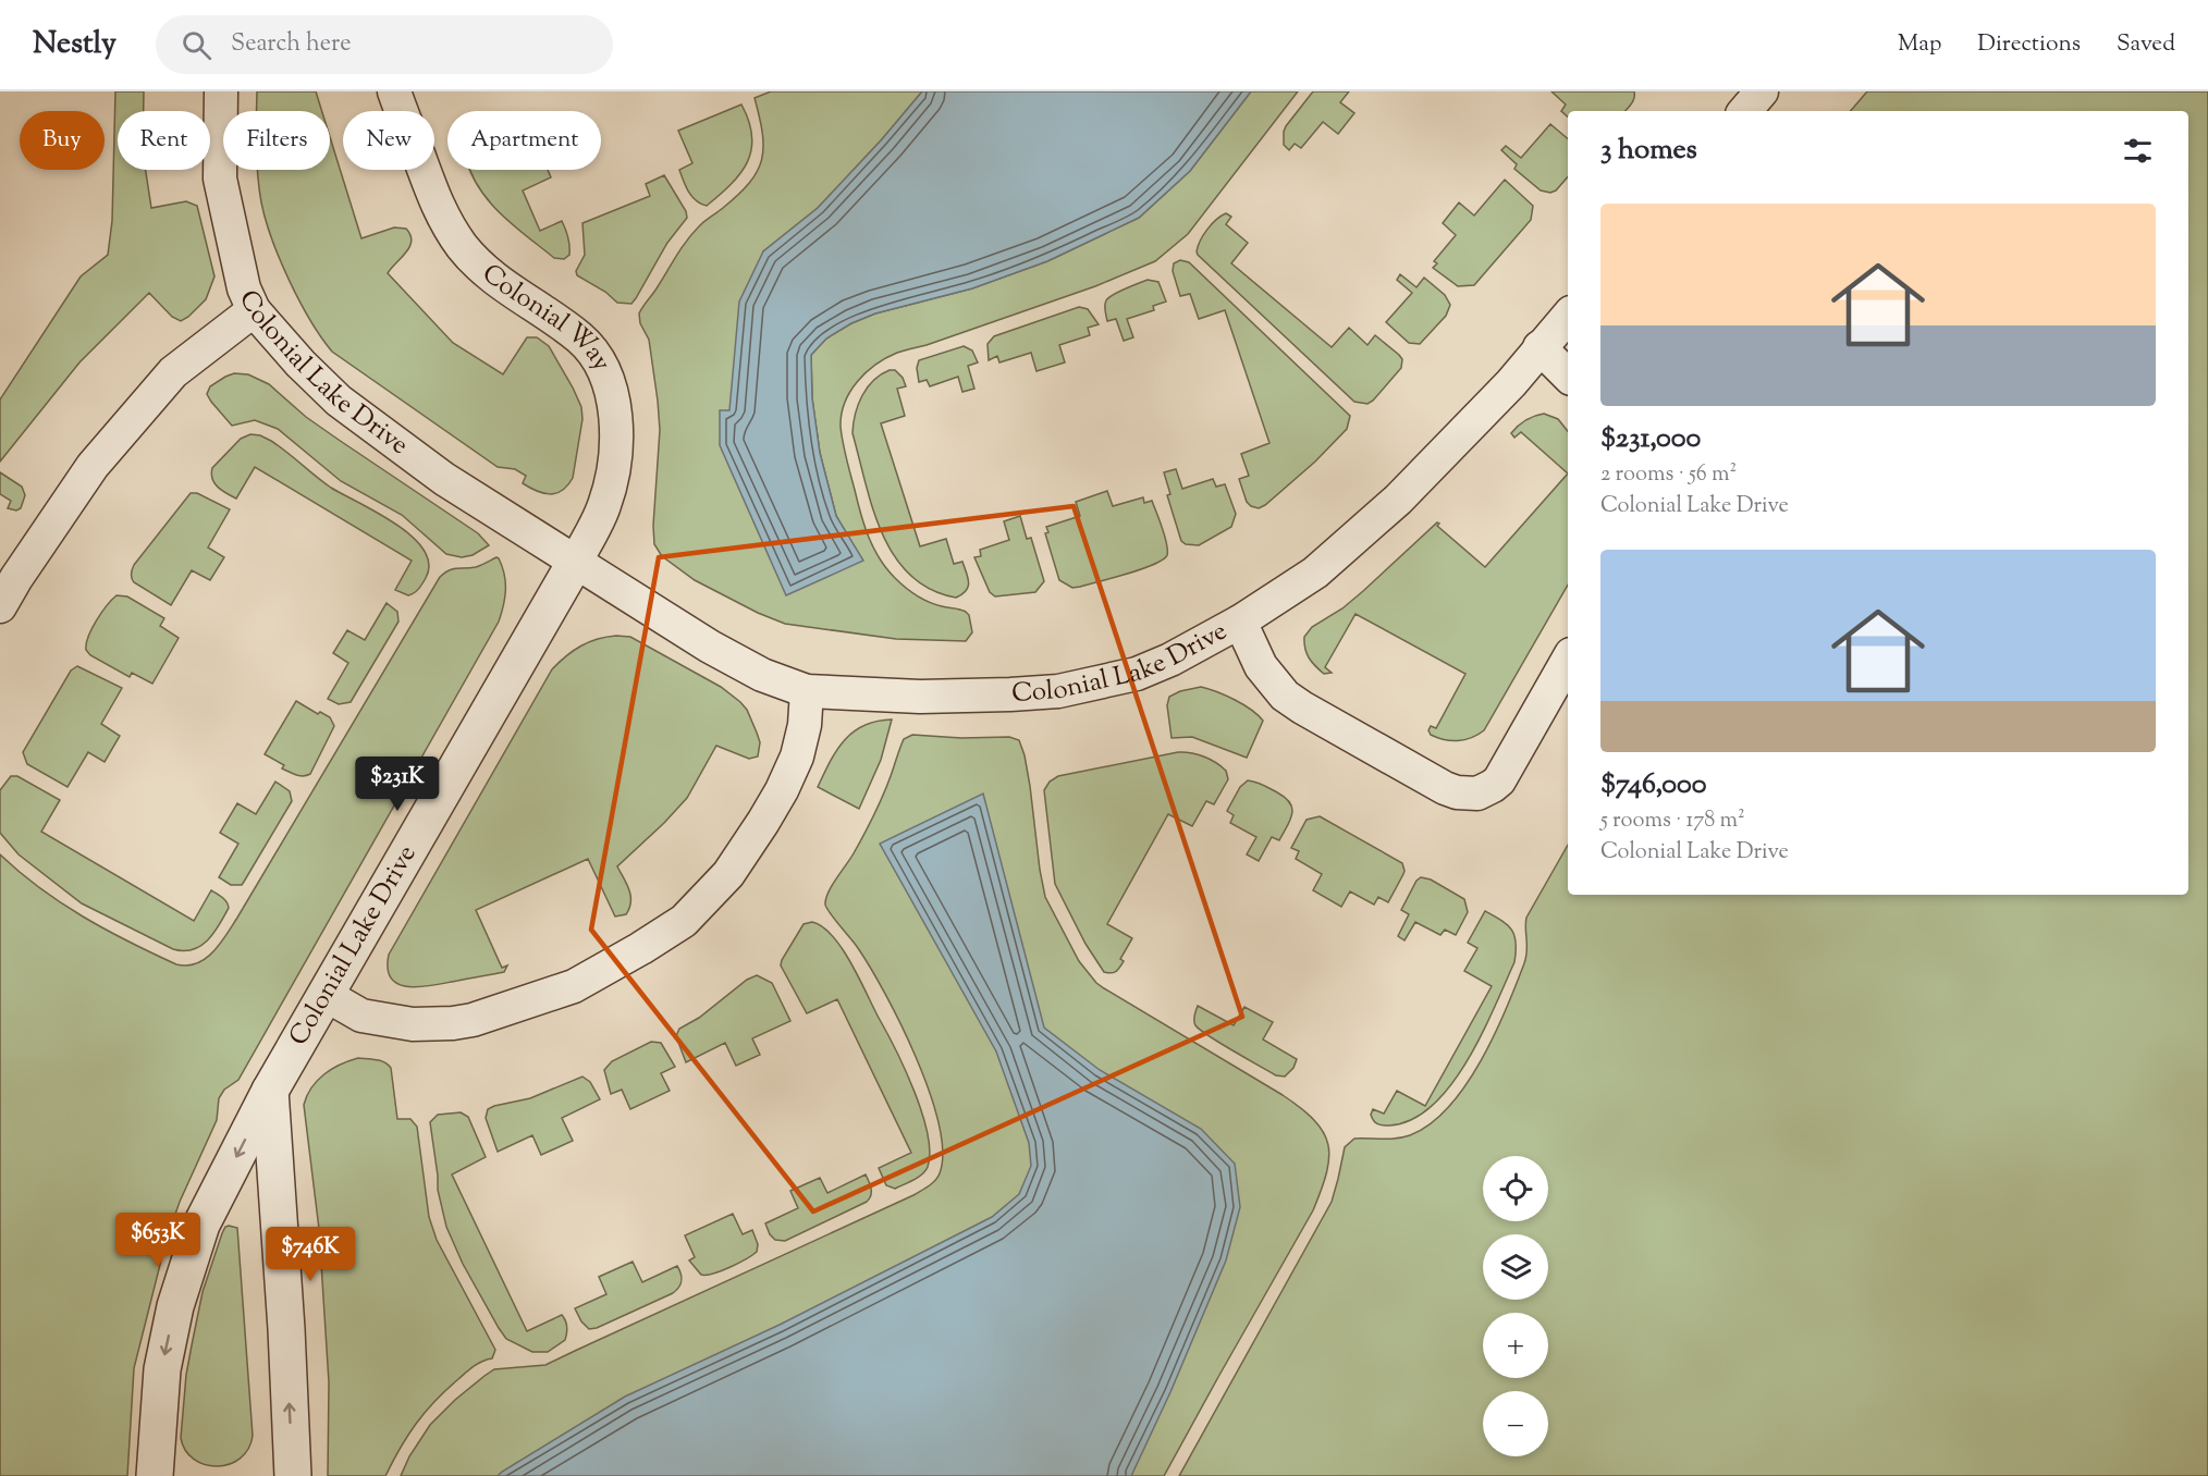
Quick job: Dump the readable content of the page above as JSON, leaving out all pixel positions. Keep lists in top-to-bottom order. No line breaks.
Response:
{"streets":{"street":["Colonial Lake Drive"],"lane":["Colonial Way"]},"crossings":[["Colonial Way","Colonial Lake Drive"]],"page":{"header":"Nestly","search":"Search here","nav":["Map","Directions","Saved"],"chip":["Buy","Rent","Filters","New","Apartment"],"heading":"3 homes","list":[{"name":"$231,000","note":"2 rooms · 56 m² · Colonial Lake Drive"},{"name":"$746,000","note":"5 rooms · 178 m² · Colonial Lake Drive"}],"price":["$231K","$653K","$746K"],"map_buttons":["+","−"]}}
